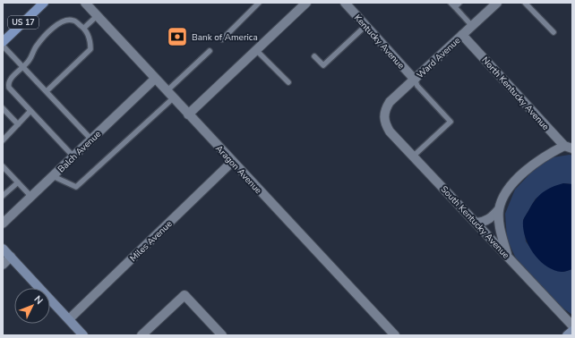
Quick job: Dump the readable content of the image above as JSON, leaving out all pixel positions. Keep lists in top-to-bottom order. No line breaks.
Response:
{"streets":{"main road":["US 17"],"street":["Kentucky Avenue","Ward Avenue","North Kentucky Avenue","Balch Avenue","Aragon Avenue","South Kentucky Avenue","Miles Avenue"]},"crossings":[["Kentucky Avenue","Ward Avenue"],["Ward Avenue","North Kentucky Avenue"],["Ward Avenue","South Kentucky Avenue"],["Balch Avenue","Aragon Avenue"],["Aragon Avenue","Miles Avenue"]],"places":{"bank":["Bank of America"]},"north":"top right"}
